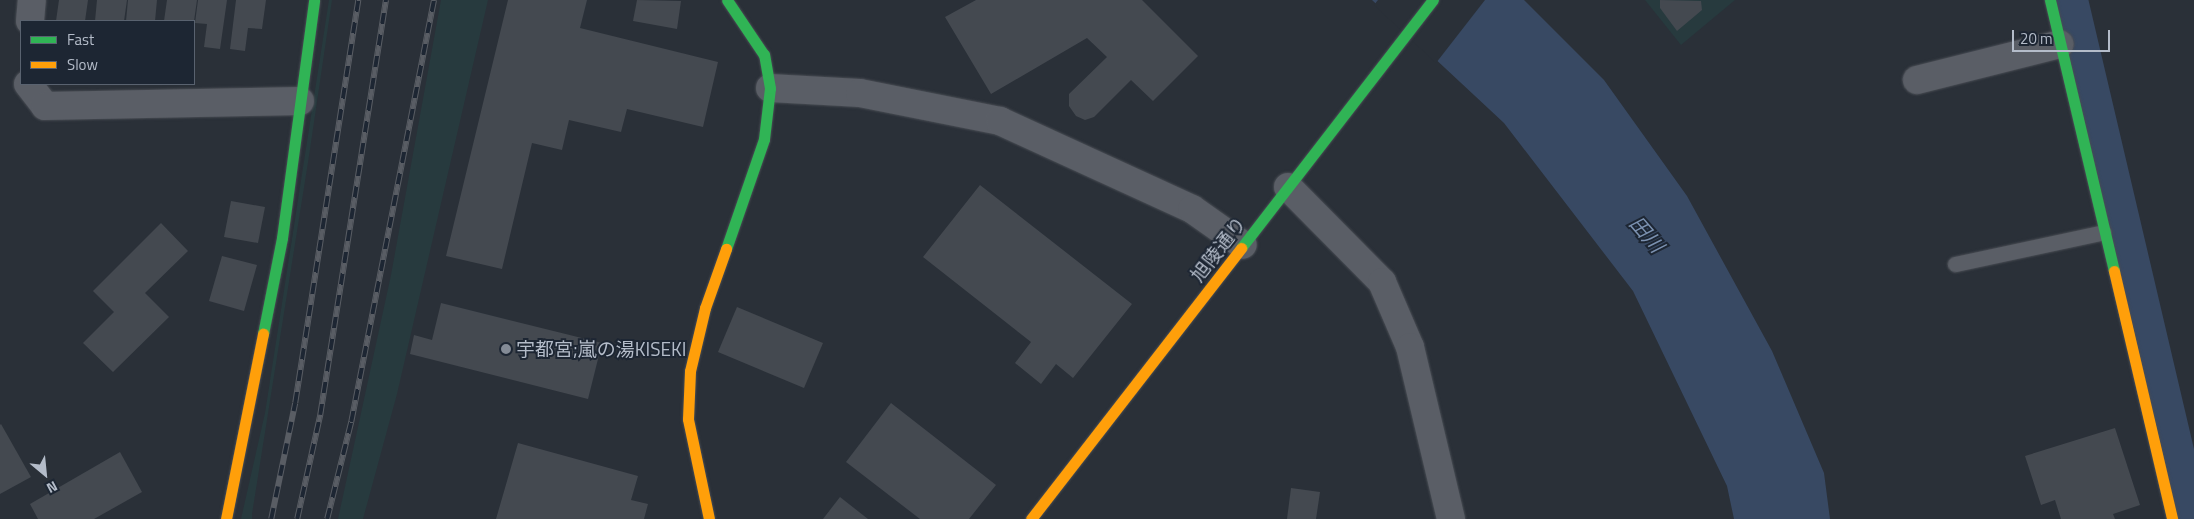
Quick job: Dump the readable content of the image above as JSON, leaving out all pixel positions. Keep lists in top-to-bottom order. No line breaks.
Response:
{"streets":{"street":["旭陵通り"]},"water":["田川"],"places":["宇都宮;嵐の湯KISEKI"],"legend":["Fast","Slow"],"scale_bar":"20 m","north":"bottom right"}
